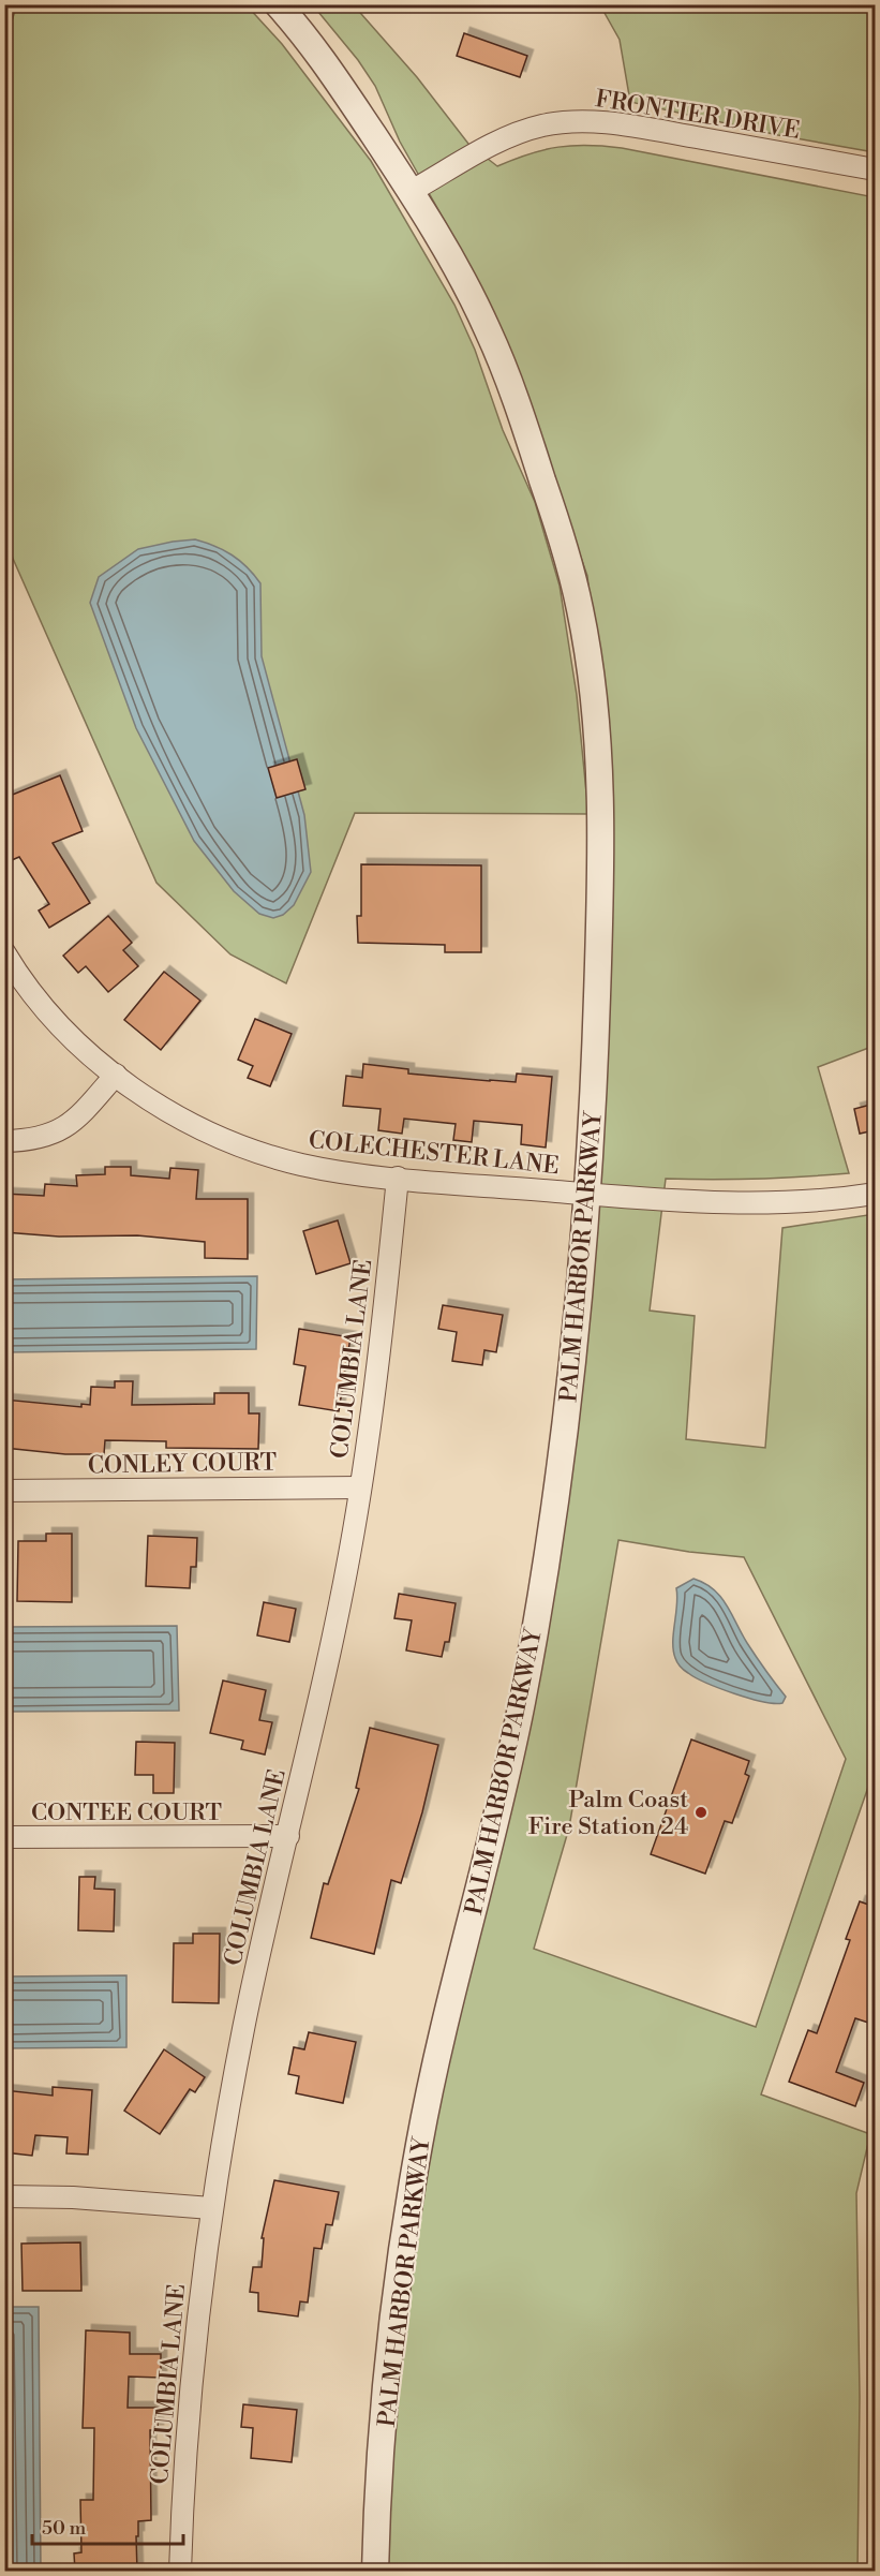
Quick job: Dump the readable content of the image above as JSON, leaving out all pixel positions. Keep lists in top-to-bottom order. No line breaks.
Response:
{"streets":{"street":["FRONTIER DRIVE","COLECHESTER LANE","PALM HARBOR PARKWAY","COLUMBIA LANE","CONLEY COURT","CONTEE COURT"]},"crossings":[["FRONTIER DRIVE","PALM HARBOR PARKWAY"],["COLECHESTER LANE","PALM HARBOR PARKWAY"],["COLECHESTER LANE","COLUMBIA LANE"],["COLUMBIA LANE","CONLEY COURT"],["COLUMBIA LANE","CONTEE COURT"]],"places":["Palm Coast Fire Station 24"],"scale_bar":"50 m"}
